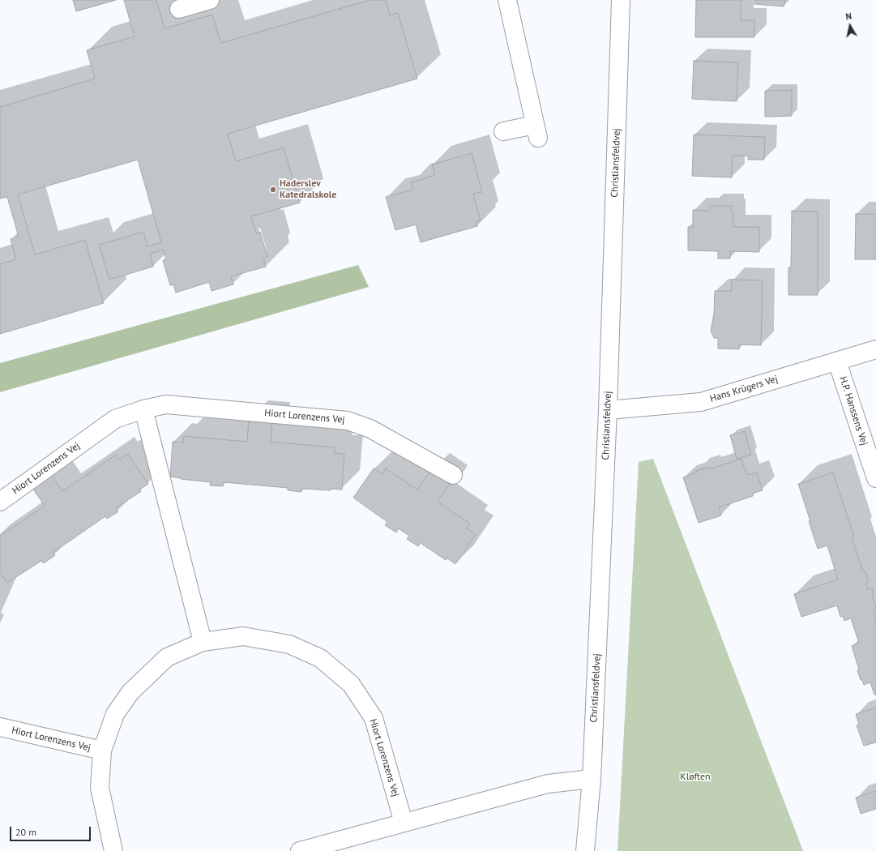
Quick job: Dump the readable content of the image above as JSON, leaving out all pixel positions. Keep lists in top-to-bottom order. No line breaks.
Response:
{"streets":{"street":["Christiansfeldvej","Hans Krügers Vej","H.P. Hanssens Vej","Hiort Lorenzens Vej"]},"crossings":[["Christiansfeldvej","Hans Krügers Vej"],["Hans Krügers Vej","H.P. Hanssens Vej"]],"parks":["Kløften"],"places":["Haderslev Katedralskole"],"scale_bar":"20 m","north":"top"}
